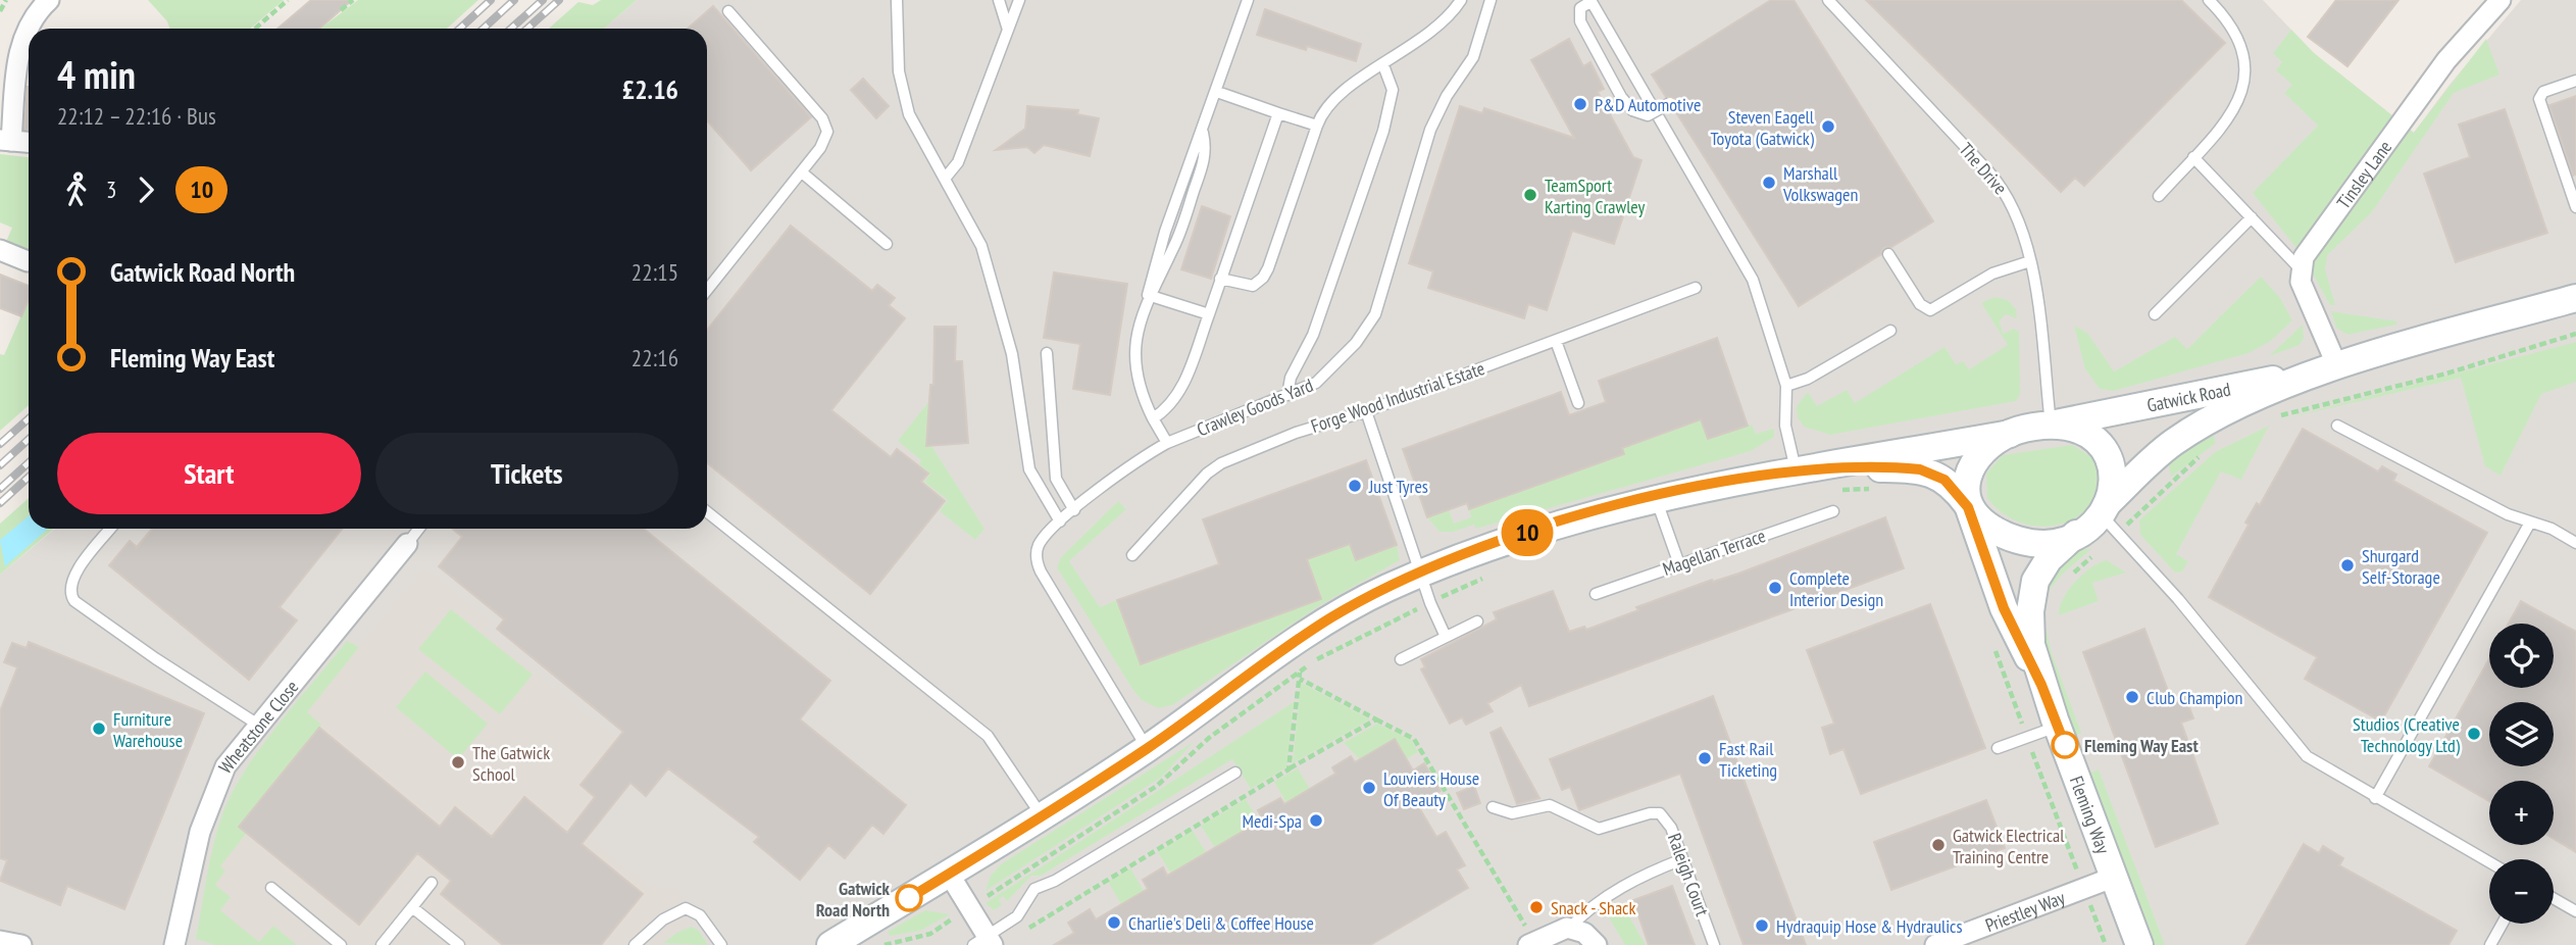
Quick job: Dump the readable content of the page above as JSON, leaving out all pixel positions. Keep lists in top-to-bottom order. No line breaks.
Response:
{"streets":{"street":["Tinsley Lane","Gatwick Road","Wheatstone Close","Fleming Way","Priestley Way"],"lane":["The Drive","Forge Wood Industrial Estate","Crawley Goods Yard","Magellan Terrace","Raleigh Court"]},"crossings":[["The Drive","Gatwick Road"],["The Drive","Fleming Way"],["Gatwick Road","Fleming Way"],["Fleming Way","Priestley Way"]],"places":["P&D Automotive","Steven Eagell Toyota (Gatwick)","Marshall Volkswagen","TeamSport Karting Crawley","Just Tyres","Shurgard Self-Storage","Complete Interior Design","Club Champion","Furniture Warehouse","Studios (Creative Technology Ltd)","Fleming Way East","Fast Rail Ticketing","The Gatwick School","Louviers House Of Beauty","Medi-Spa","Gatwick Electrical Training Centre","Gatwick Road North","Snack - Shack","Charlie's Deli & Coffee House","Hydraquip Hose & Hydraulics"],"lines":["bus line 10"],"page":{"on_map":"10","heading":["4 min","22:12 – 22:16 · Bus","£2.16"],"legs":["3","10"],"list":[{"name":"Gatwick Road North","value":"22:15"},{"name":"Fleming Way East","value":"22:16"}],"buttons":["Start","Tickets"],"map_buttons":["+","−"]}}
